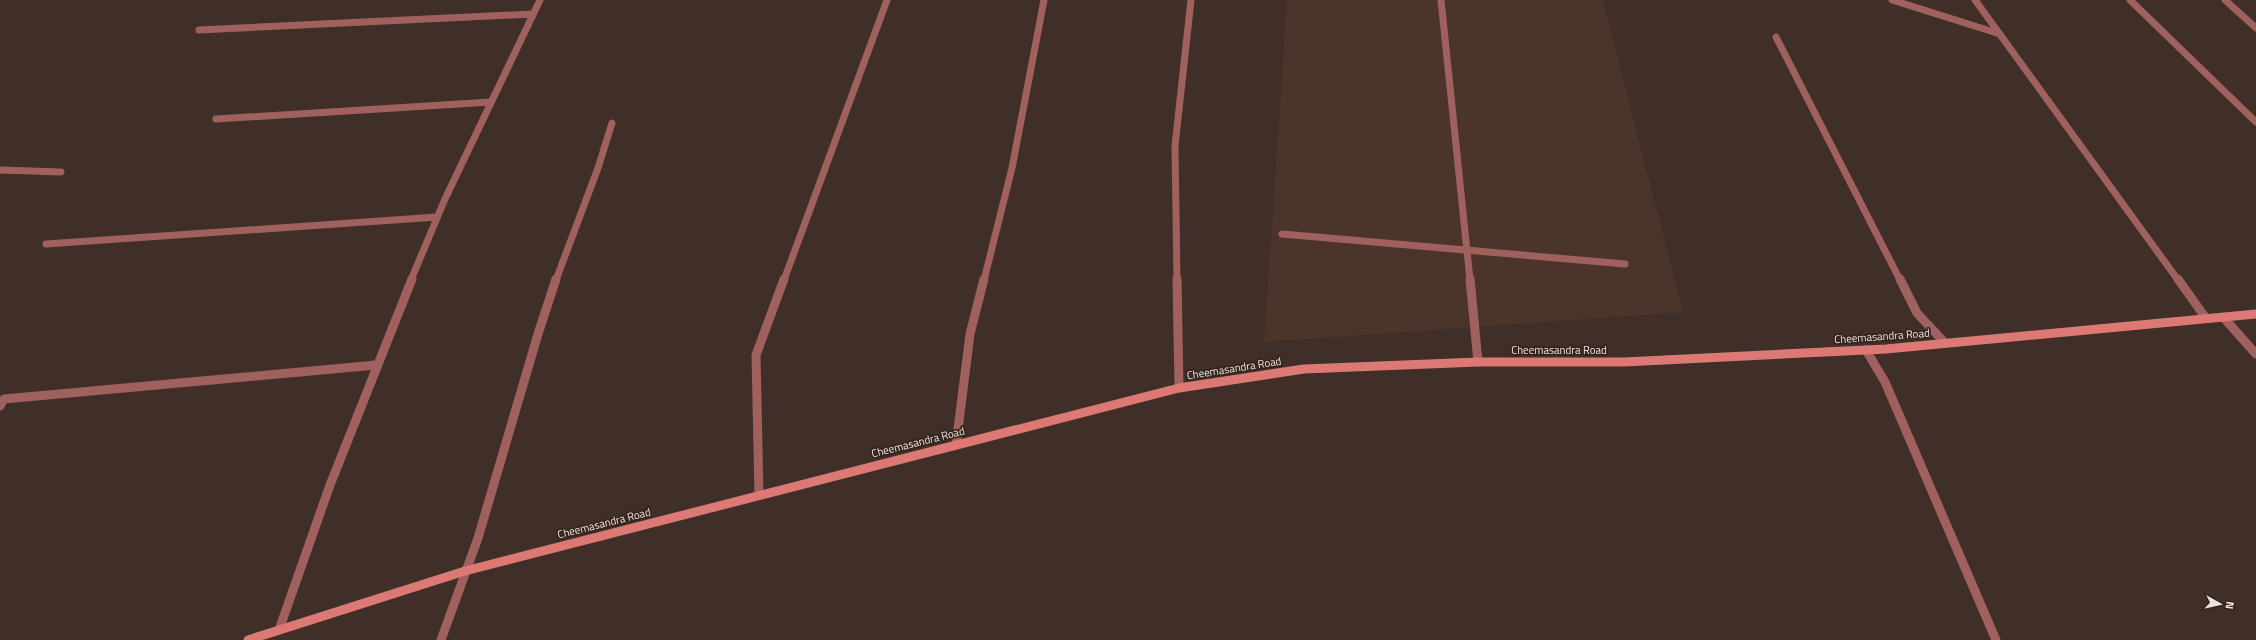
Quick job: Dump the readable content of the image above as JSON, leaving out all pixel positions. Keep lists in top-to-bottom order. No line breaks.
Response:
{"streets":{"street":["Cheemasandra Road"]},"north":"right"}
